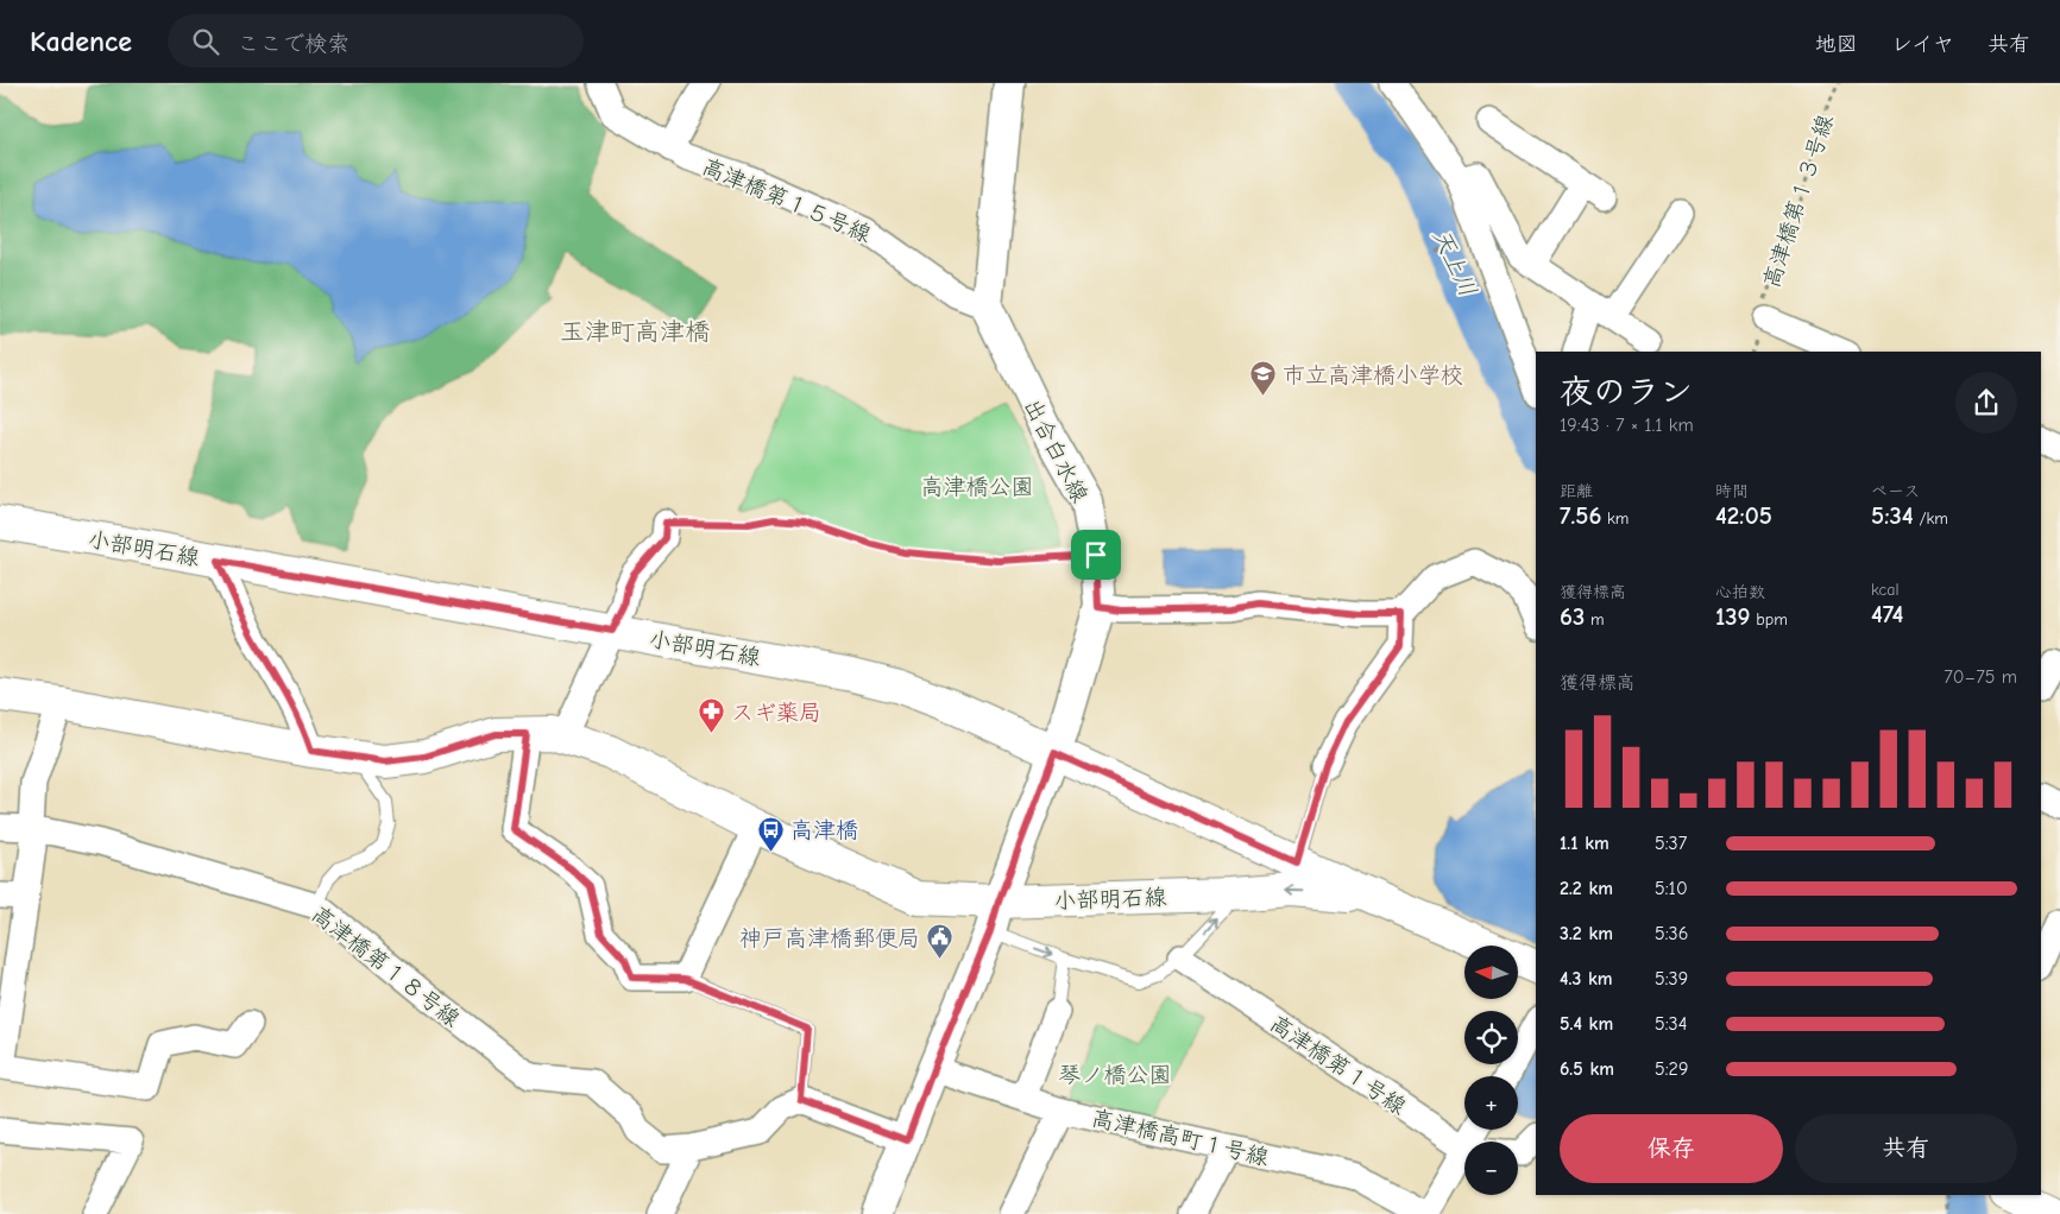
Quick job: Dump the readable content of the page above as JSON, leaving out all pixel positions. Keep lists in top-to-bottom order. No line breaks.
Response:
{"streets":{"main road":["小部明石線"],"street":["高津橋第１５号線","出合白水線","高津橋第１８号線","高津橋第１号線","高津橋高町１号線"],"path":["高津橋第１３号線"]},"crossings":[["高津橋第１５号線","出合白水線"],["出合白水線","小部明石線"],["出合白水線","高津橋高町１号線"]],"districts":["玉津町高津橋"],"water":["天上川"],"parks":["高津橋公園","琴ノ橋公園"],"places":{"school or university":["市立高津橋小学校"],"pharmacy":["スギ薬局"],"bus stop":["高津橋"],"public building":["神戸高津橋郵便局"]},"north":"left","page":{"header":"Kadence","search":"ここで検索","nav":["地図","レイヤ","共有"],"heading":["夜のラン","19:43 · 7 × 1.1 km"],"stats":[["距離","7.56 km"],["時間","42:05"],["ペース","5:34 /km"],["獲得標高","63 m"],["心拍数","139 bpm"],["kcal","474"]],"chart":["獲得標高","70–75 m"],"list":[{"name":"1.1 km","note":"5:37"},{"name":"2.2 km","note":"5:10"},{"name":"3.2 km","note":"5:36"},{"name":"4.3 km","note":"5:39"},{"name":"5.4 km","note":"5:34"},{"name":"6.5 km","note":"5:29"}],"map_buttons":["+","−"],"buttons":["保存","共有"]}}
